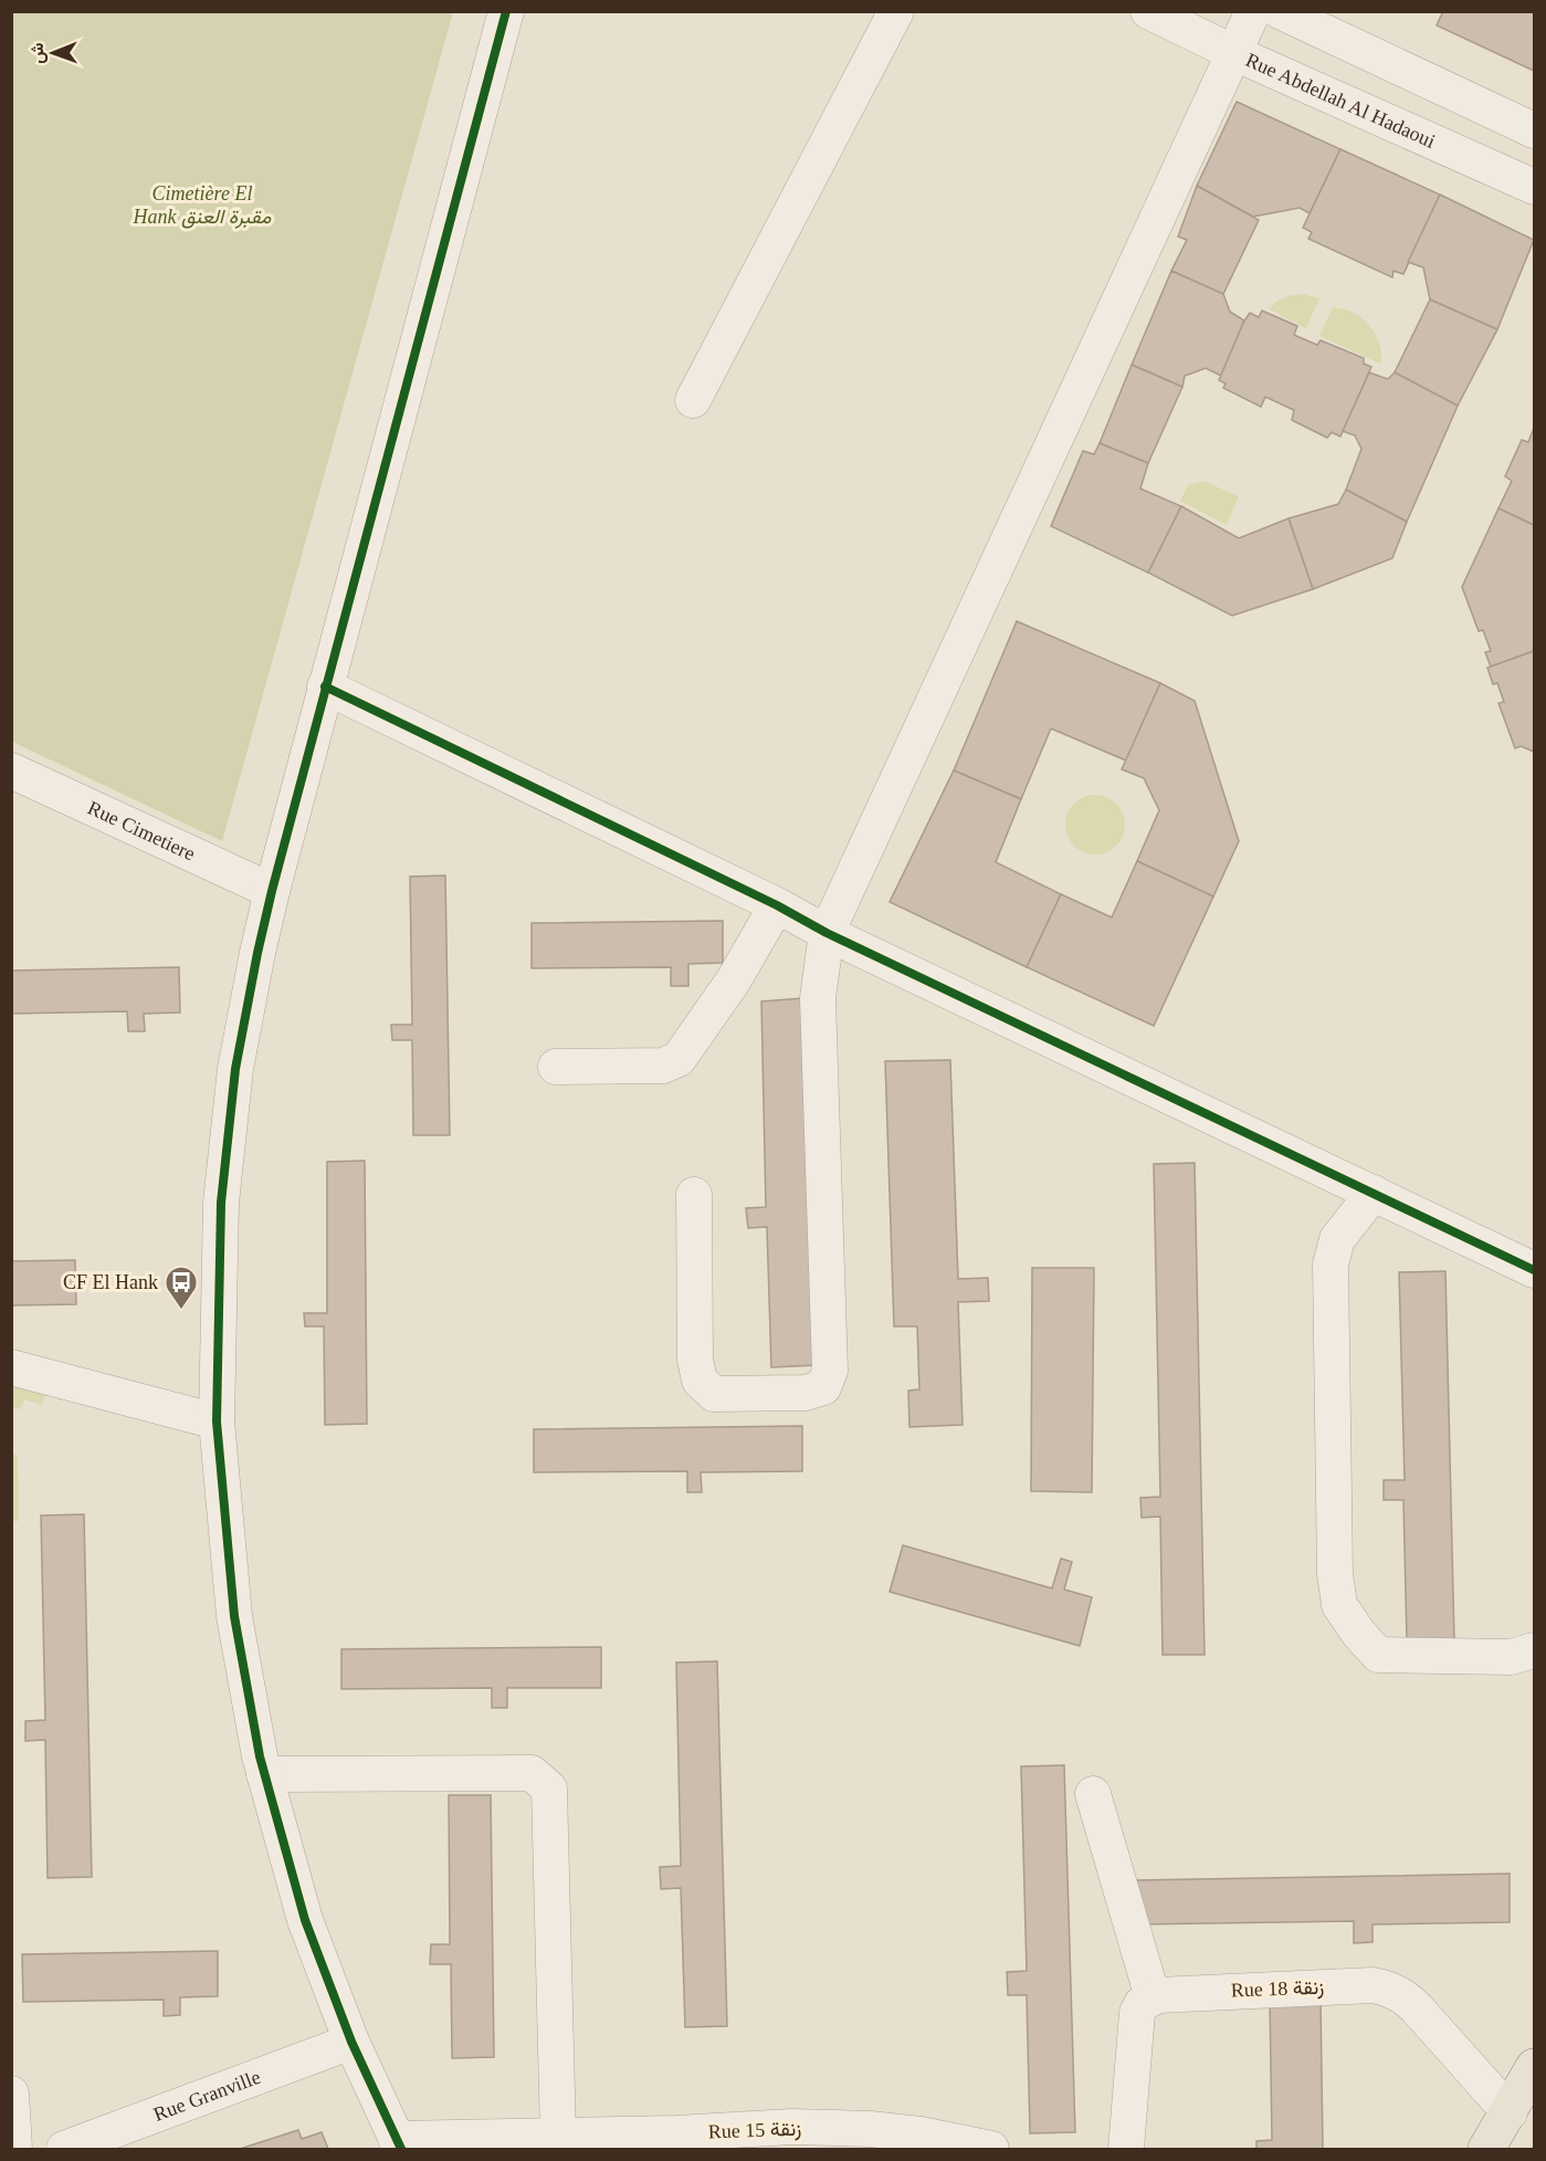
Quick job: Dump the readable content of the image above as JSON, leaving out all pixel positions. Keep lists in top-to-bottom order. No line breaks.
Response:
{"streets":{"street":["Rue Abdellah Al Hadaoui","Rue Cimetiere","Rue 18 زنقة","Rue Granville","Rue 15 زنقة"]},"parks":["Cimetière El Hank مقبرة العنق"],"places":{"bus stop":["CF El Hank"]},"north":"left"}
